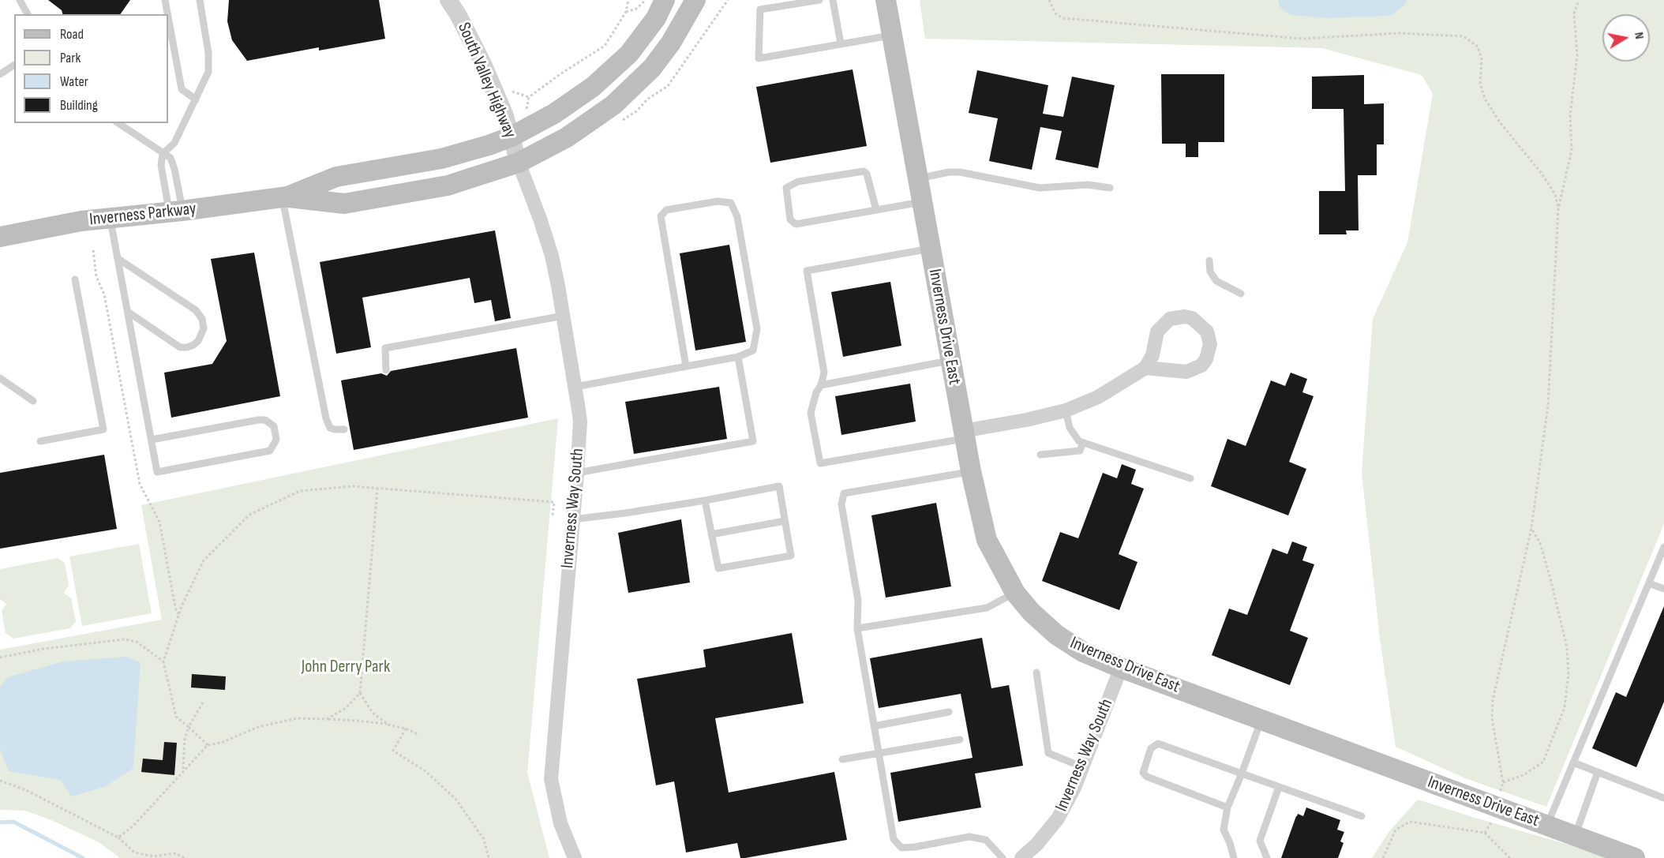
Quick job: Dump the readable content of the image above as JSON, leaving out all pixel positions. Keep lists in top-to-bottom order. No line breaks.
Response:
{"streets":{"main road":["Inverness Parkway","Inverness Drive East"],"street":["South Valley Highway","Inverness Way South"]},"crossings":[["South Valley Highway","Inverness Parkway"],["South Valley Highway","Inverness Way South"],["Inverness Parkway","Inverness Way South"],["Inverness Drive East","Inverness Way South"]],"parks":["John Derry Park"],"legend":["Road","Park","Water","Building"],"north":"right"}
